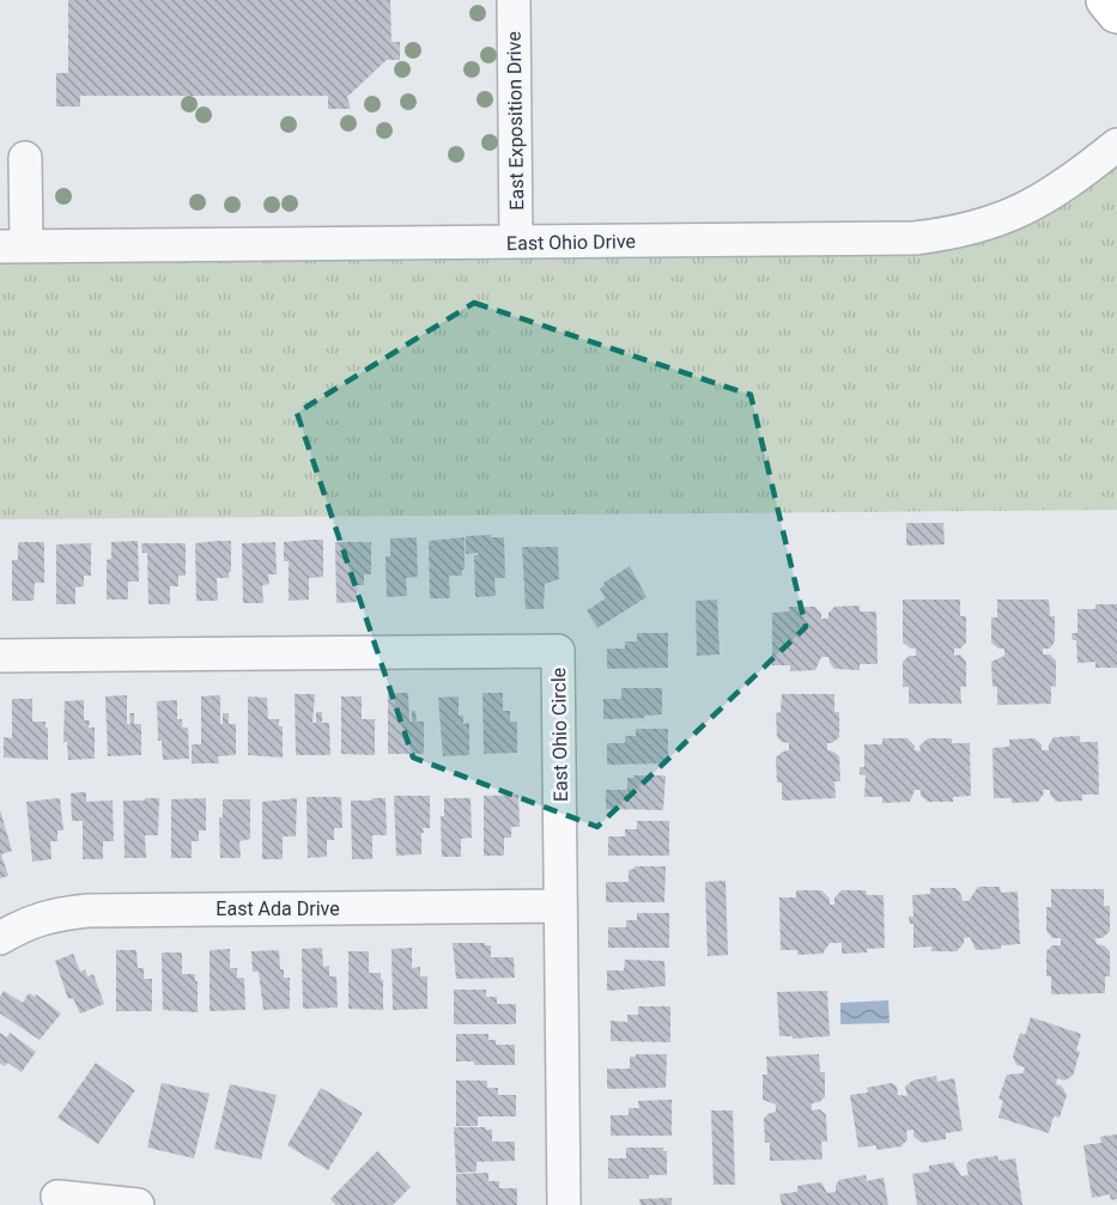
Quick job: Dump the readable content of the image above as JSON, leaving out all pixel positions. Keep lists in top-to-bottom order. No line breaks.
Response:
{"streets":{"street":["East Exposition Drive","East Ohio Drive","East Ohio Circle","East Ada Drive"]},"crossings":[["East Exposition Drive","East Ohio Drive"],["East Ohio Circle","East Ada Drive"]]}
